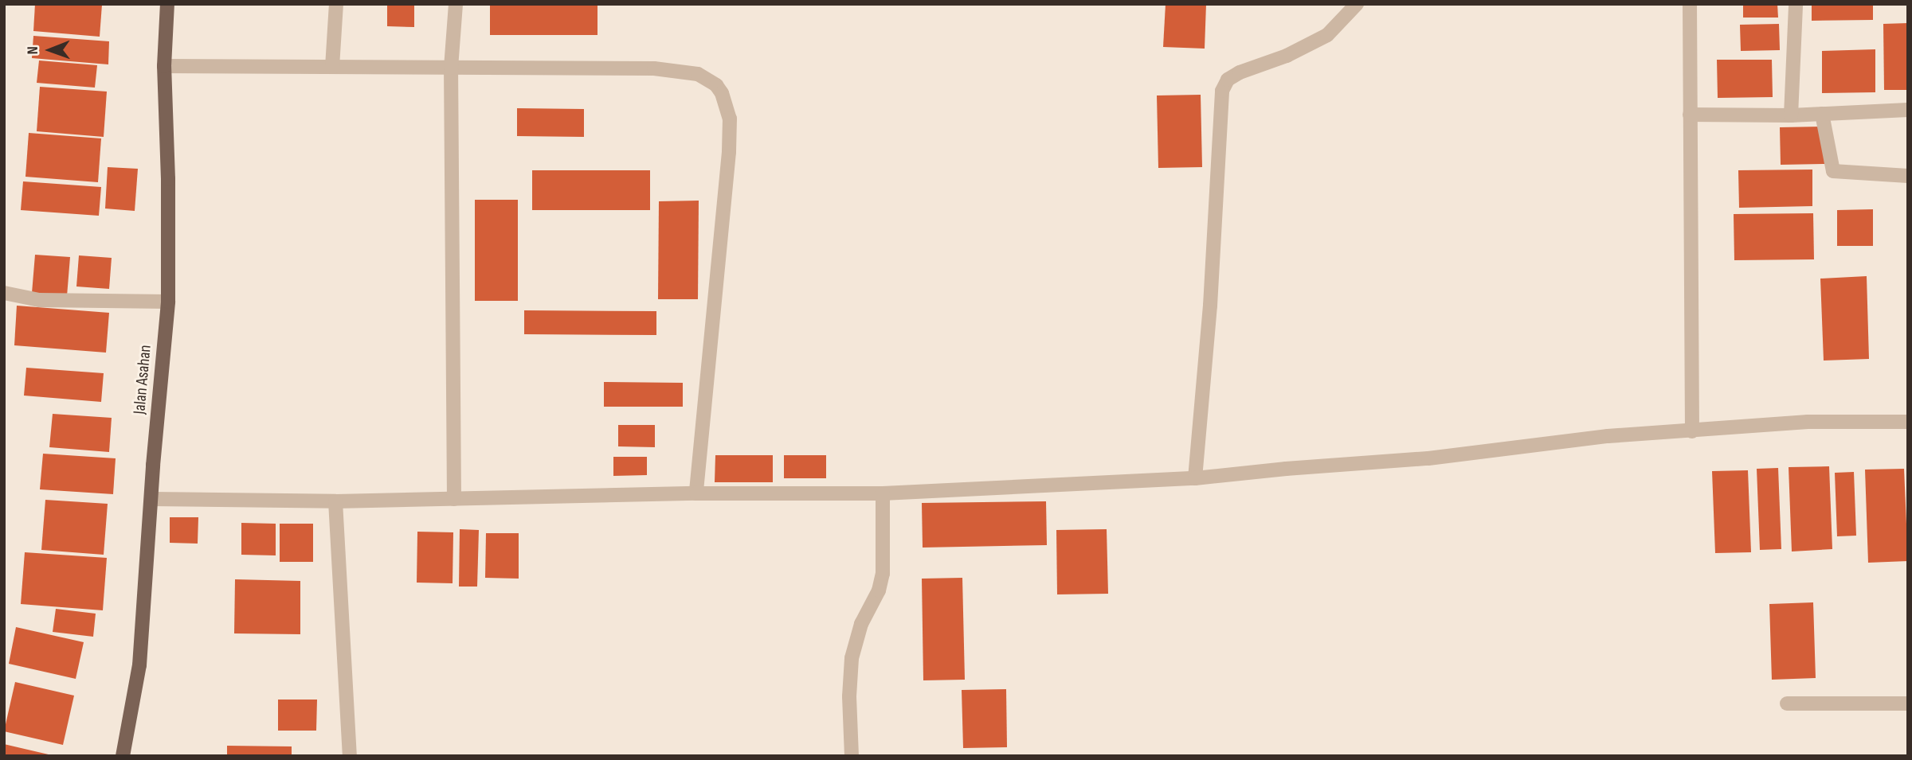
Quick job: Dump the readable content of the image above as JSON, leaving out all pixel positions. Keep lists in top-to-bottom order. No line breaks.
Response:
{"streets":{"main road":["Jalan Asahan"]},"north":"left"}
